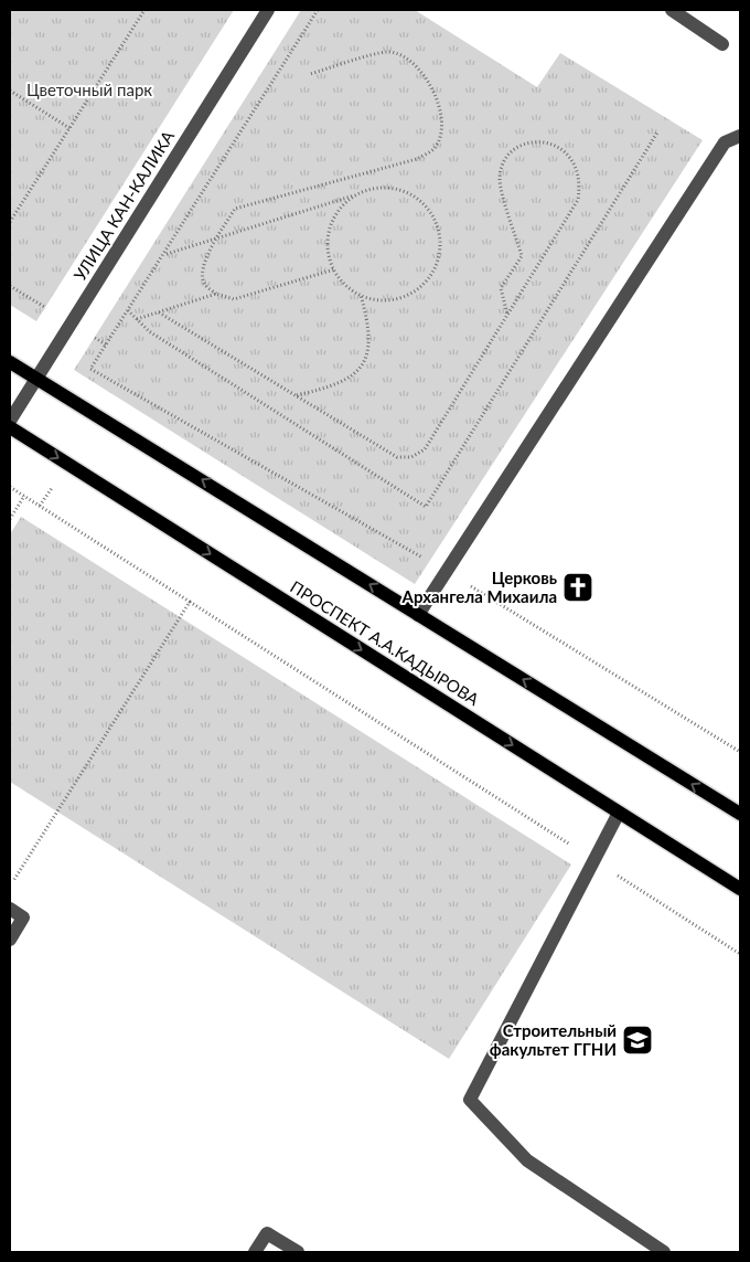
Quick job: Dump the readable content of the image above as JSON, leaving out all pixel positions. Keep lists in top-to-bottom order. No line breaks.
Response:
{"streets":{"main road":["ПРОСПЕКТ А.А.КАДЫРОВА"],"street":["УЛИЦА КАН-КАЛИКА"]},"parks":["Цветочный парк"],"places":{"church":["Церковь Архангела Михаила"],"school or university":["Строительный факультет ГГНИ"]}}
